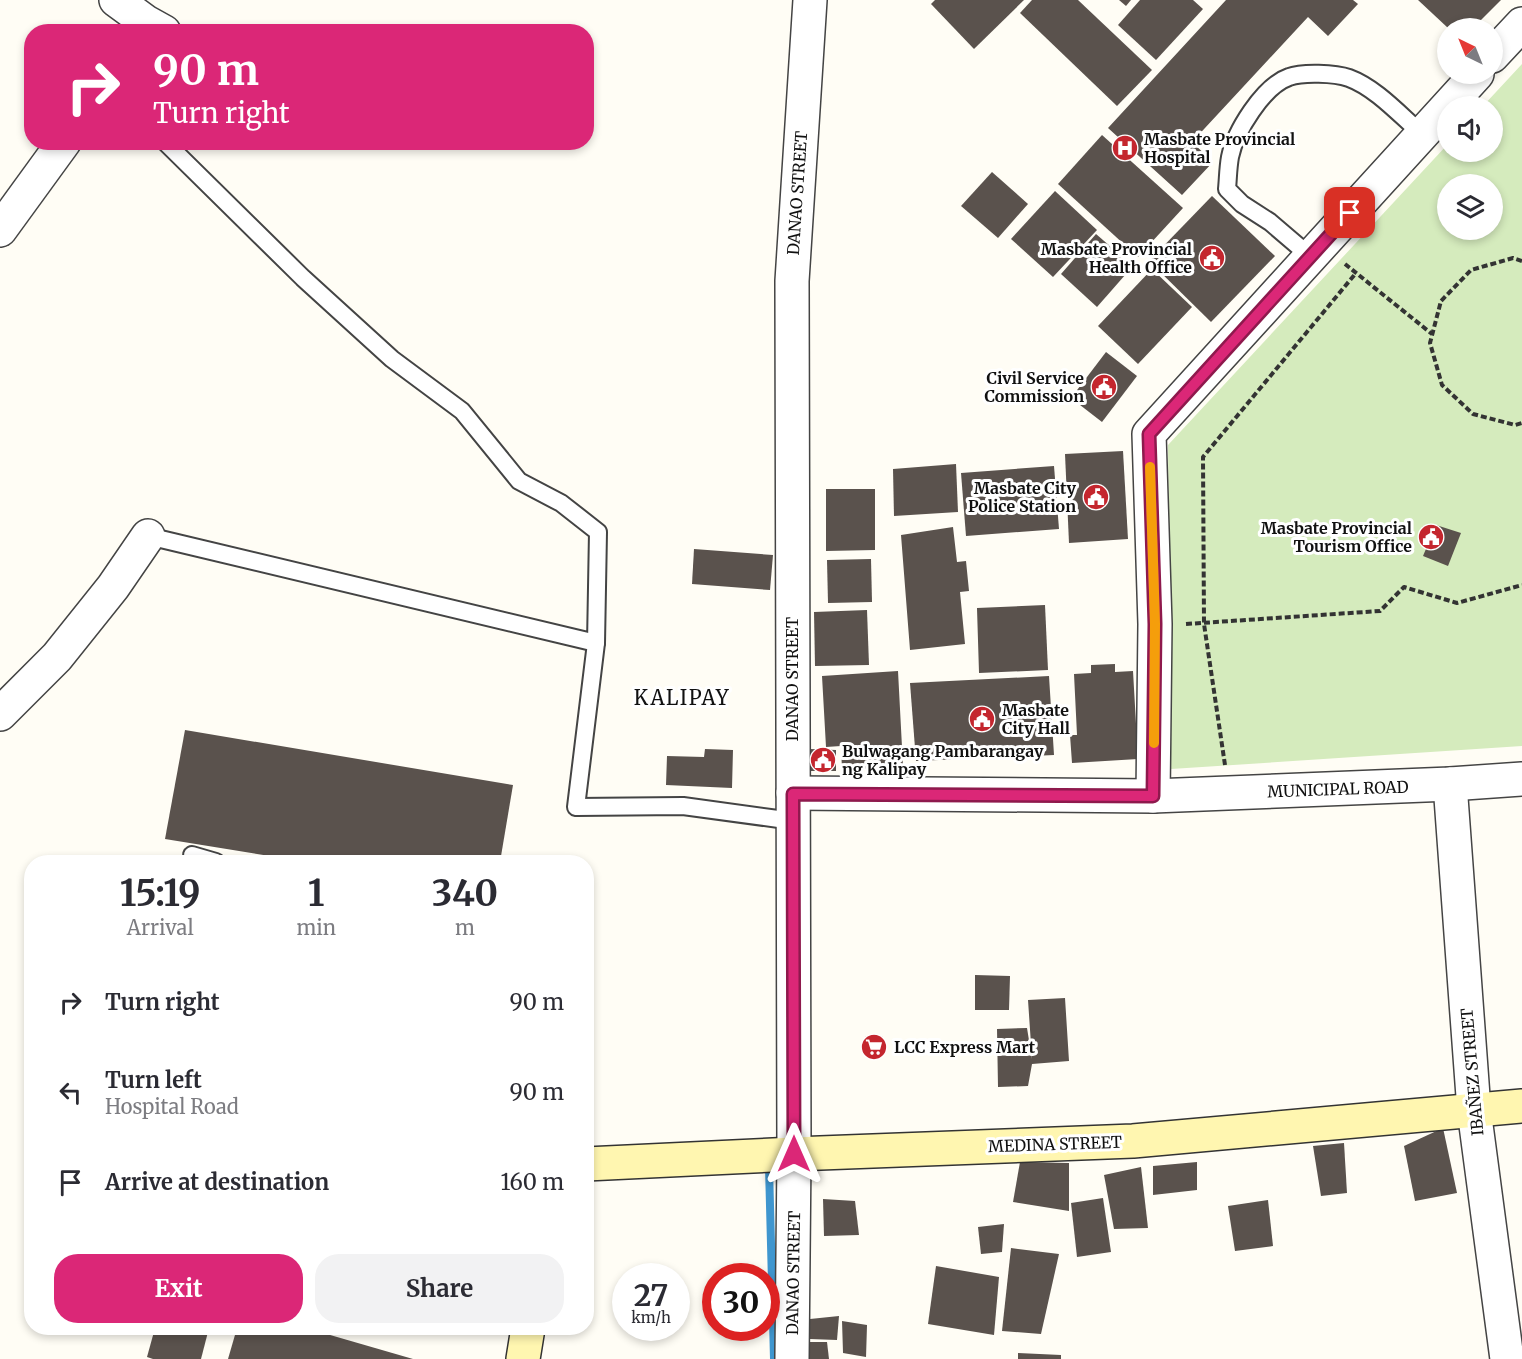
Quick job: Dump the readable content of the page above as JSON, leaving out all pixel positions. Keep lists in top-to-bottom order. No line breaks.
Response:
{"streets":{"street":["DANAO STREET","MUNICIPAL ROAD","IBAÑEZ STREET","MEDINA STREET"]},"crossings":[["DANAO STREET","MUNICIPAL ROAD"],["DANAO STREET","MEDINA STREET"],["MUNICIPAL ROAD","IBAÑEZ STREET"],["IBAÑEZ STREET","MEDINA STREET"]],"districts":["KALIPAY"],"places":{"hospital":["Masbate Provincial Hospital"],"public building":["Masbate Provincial Health Office","Civil Service Commission","Masbate City Police Station","Masbate Provincial Tourism Office","Masbate City Hall","Bulwagang Pambarangay ng Kalipay"],"supermarket":["LCC Express Mart"]},"north":"top left","page":{"turn":["90 m","Turn right"],"eta":["15:19","Arrival","1","min","340","m"],"list":[{"name":"Turn right","value":"90 m"},{"name":"Turn left","note":"Hospital Road","value":"90 m"},{"name":"Arrive at destination","value":"160 m"}],"buttons":["Exit","Share"],"speed":"27 km/h","limit":"30"}}
